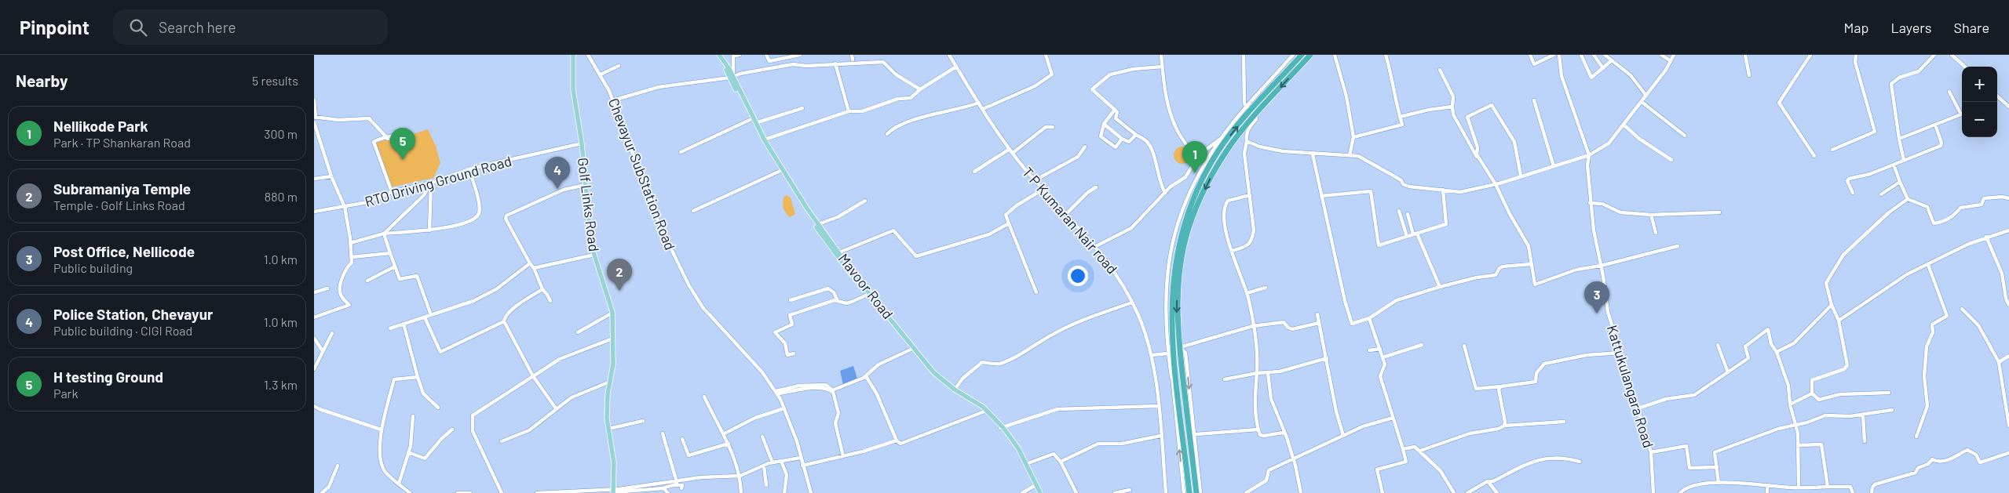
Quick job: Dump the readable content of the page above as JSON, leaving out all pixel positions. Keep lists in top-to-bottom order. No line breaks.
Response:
{"streets":{"main road":["Golf Links Road","Mavoor Road"],"street":["Chevayur SubStation Road","RTO Driving Ground Road","T P Kumaran Nair road","Kattukulangara Road"]},"crossings":[["RTO Driving Ground Road","Golf Links Road"]],"page":{"header":"Pinpoint","search":"Search here","nav":["Map","Layers","Share"],"heading":["Nearby","5 results"],"map_buttons":["+","−"],"list":[{"mark":"1","name":"Nellikode Park","note":"Park · TP Shankaran Road","value":"300 m"},{"mark":"2","name":"Subramaniya Temple","note":"Temple · Golf Links Road","value":"880 m"},{"mark":"3","name":"Post Office, Nellicode","note":"Public building","value":"1.0 km"},{"mark":"4","name":"Police Station, Chevayur","note":"Public building · CIGI Road","value":"1.0 km"},{"mark":"5","name":"H testing Ground","note":"Park","value":"1.3 km"}],"pins":["5","1","4","2","3"]}}
